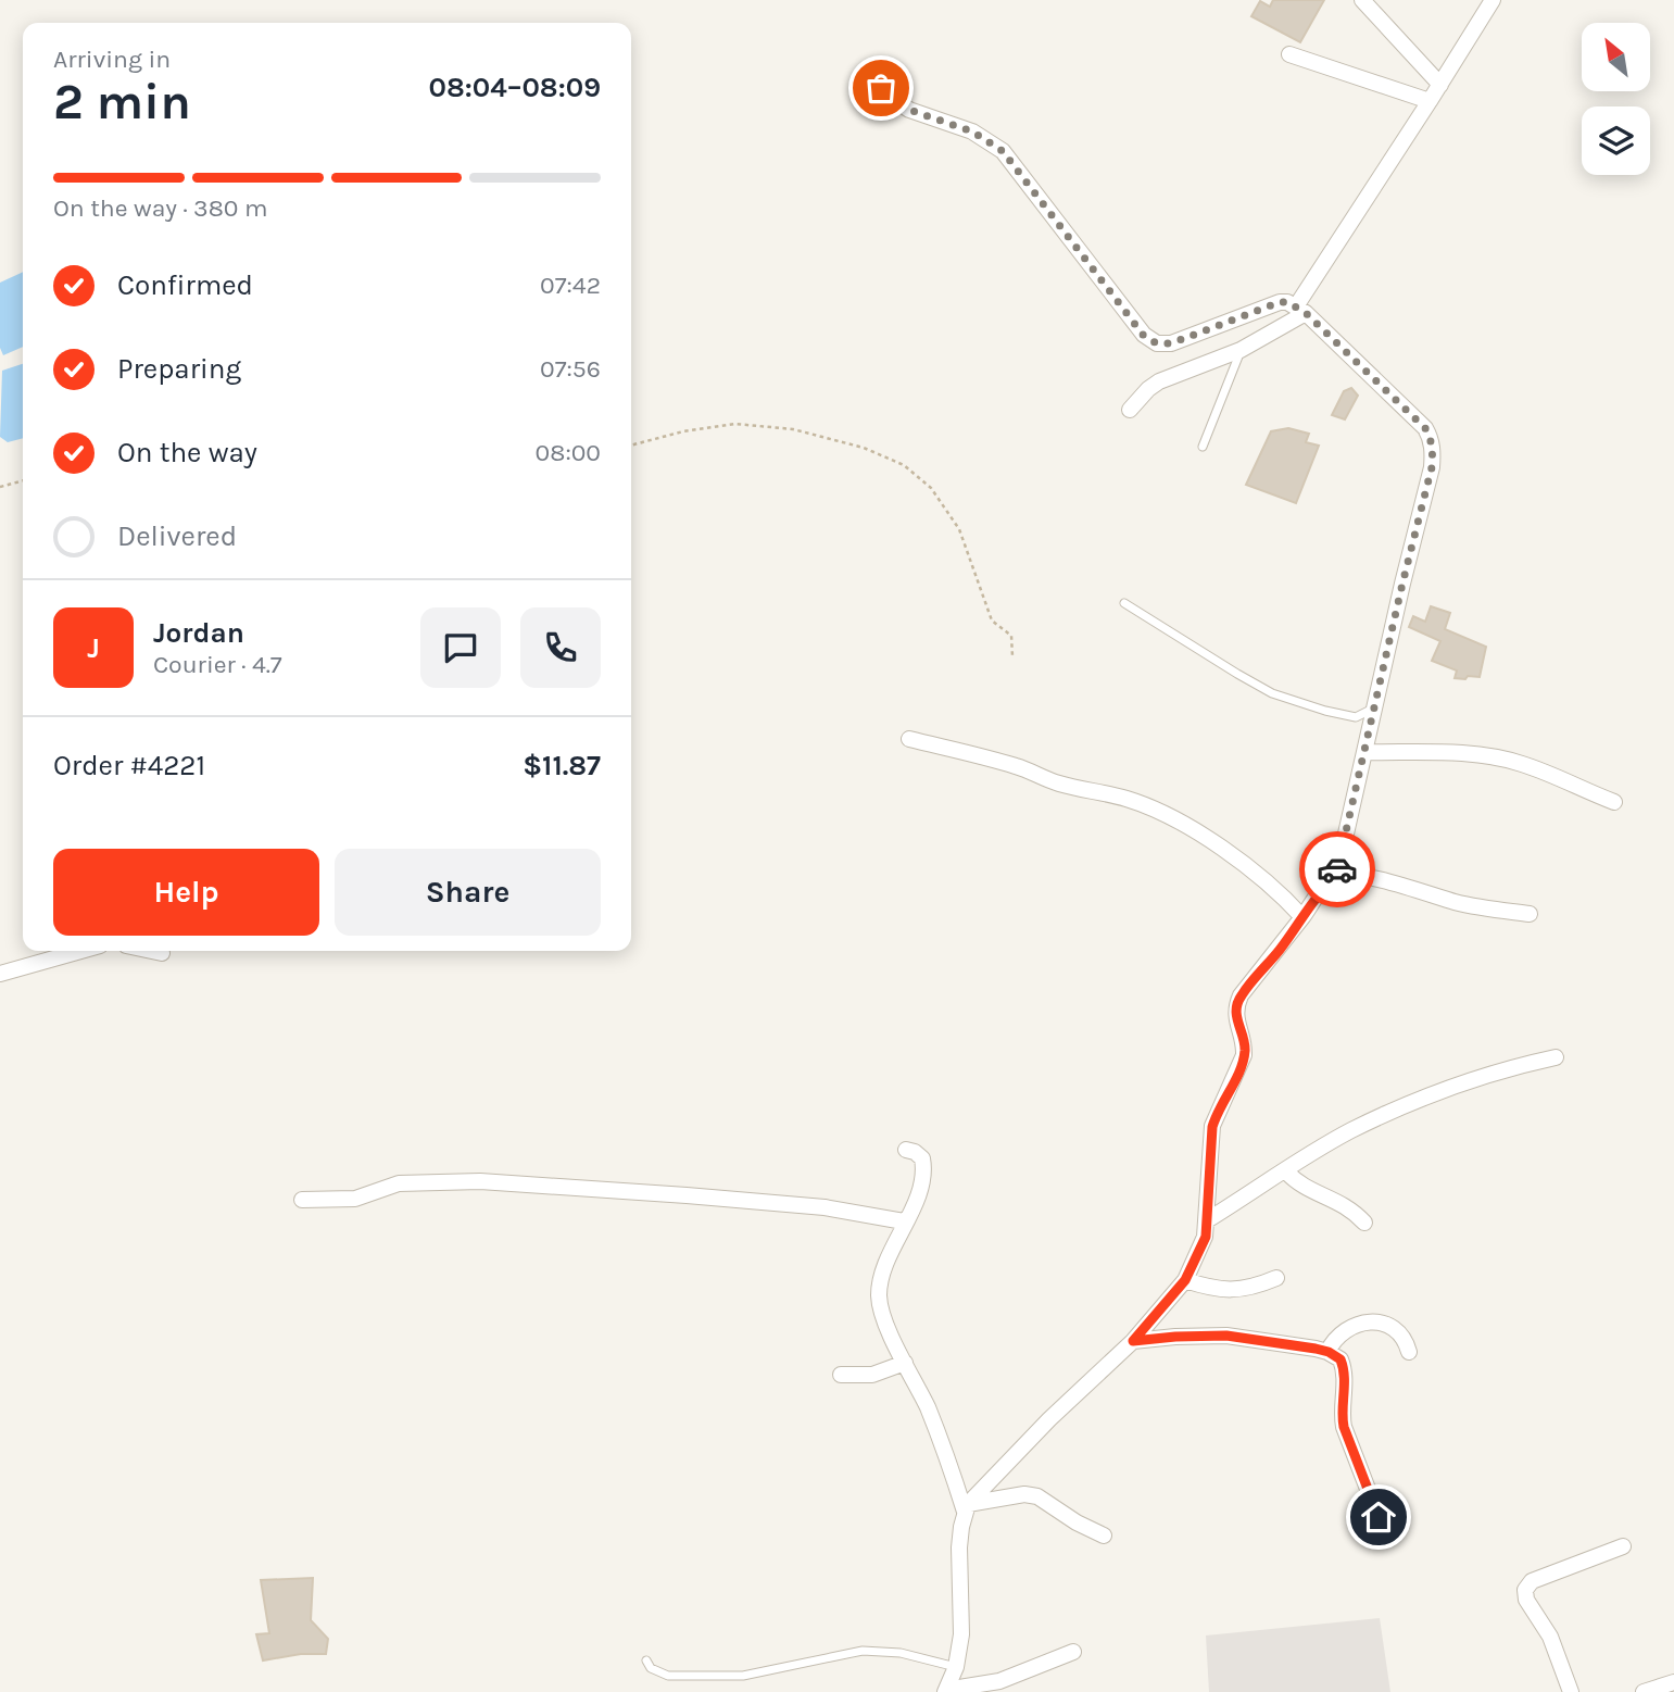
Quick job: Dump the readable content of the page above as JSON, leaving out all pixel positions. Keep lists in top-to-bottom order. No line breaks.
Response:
{"north":"top left","page":{"heading":["2 min","Arriving in","08:04–08:09"],"panel":["Jordan","Courier · 4.7","Order #4221","$11.87"],"bar":"On the way · 380 m","list":[["Confirmed","07:42"],["Preparing","07:56"],["On the way","08:00"],"Delivered"],"round":"J","buttons":["Help","Share"]}}
